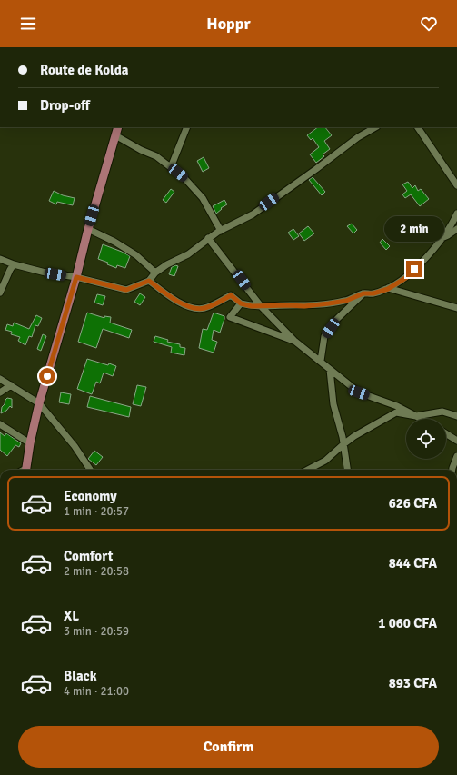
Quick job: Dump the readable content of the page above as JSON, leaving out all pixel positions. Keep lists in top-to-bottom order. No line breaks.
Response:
{"page":{"header":"Hoppr","banner":["Route de Kolda","Drop-off"],"bubble":"2 min","list":[{"name":"Economy","note":"1 min · 20:57","value":"626 CFA"},{"name":"Comfort","note":"2 min · 20:58","value":"844 CFA"},{"name":"XL","note":"3 min · 20:59","value":"1 060 CFA"},{"name":"Black","note":"4 min · 21:00","value":"893 CFA"}],"buttons":"Confirm"}}
